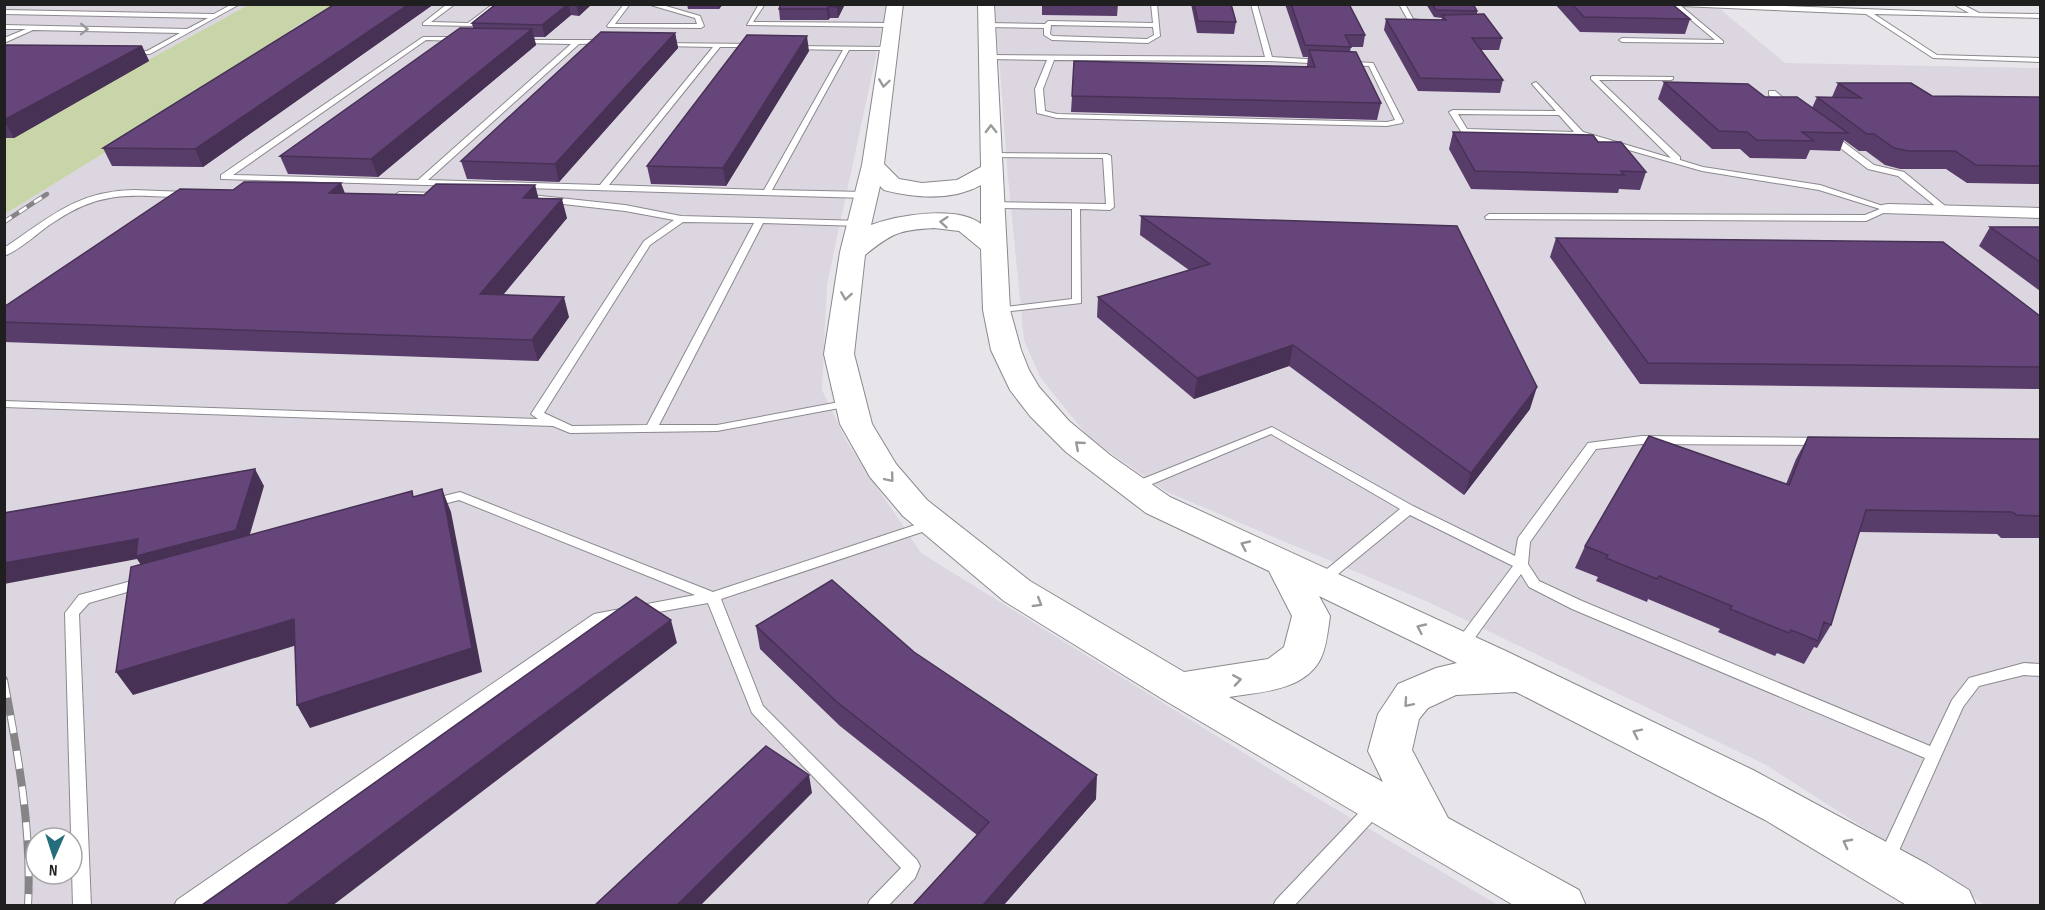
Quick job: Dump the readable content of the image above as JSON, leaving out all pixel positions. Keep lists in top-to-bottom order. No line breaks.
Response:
{"north":"bottom"}
